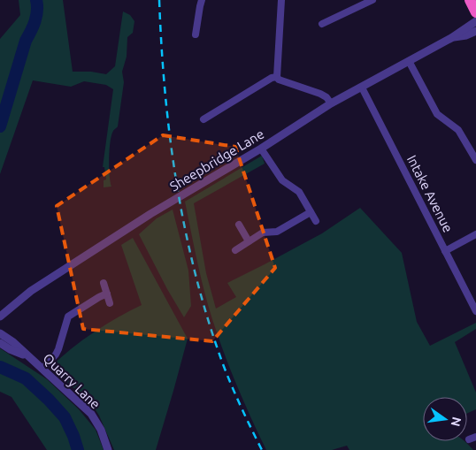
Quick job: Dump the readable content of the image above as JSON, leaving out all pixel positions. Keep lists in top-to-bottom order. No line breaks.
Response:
{"streets":{"street":["Sheepbridge Lane","Intake Avenue","Quarry Lane"]},"crossings":[["Sheepbridge Lane","Intake Avenue"]],"north":"right"}
